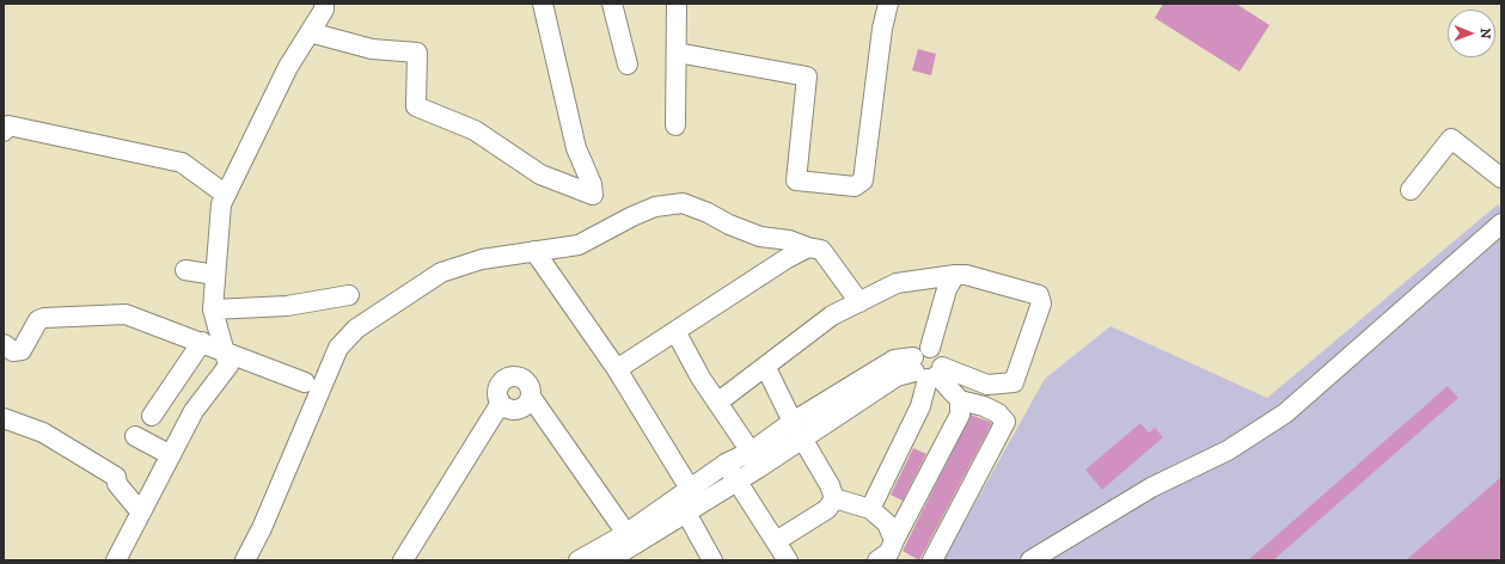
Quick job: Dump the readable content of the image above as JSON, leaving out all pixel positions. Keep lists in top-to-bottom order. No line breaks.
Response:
{"north":"right"}
